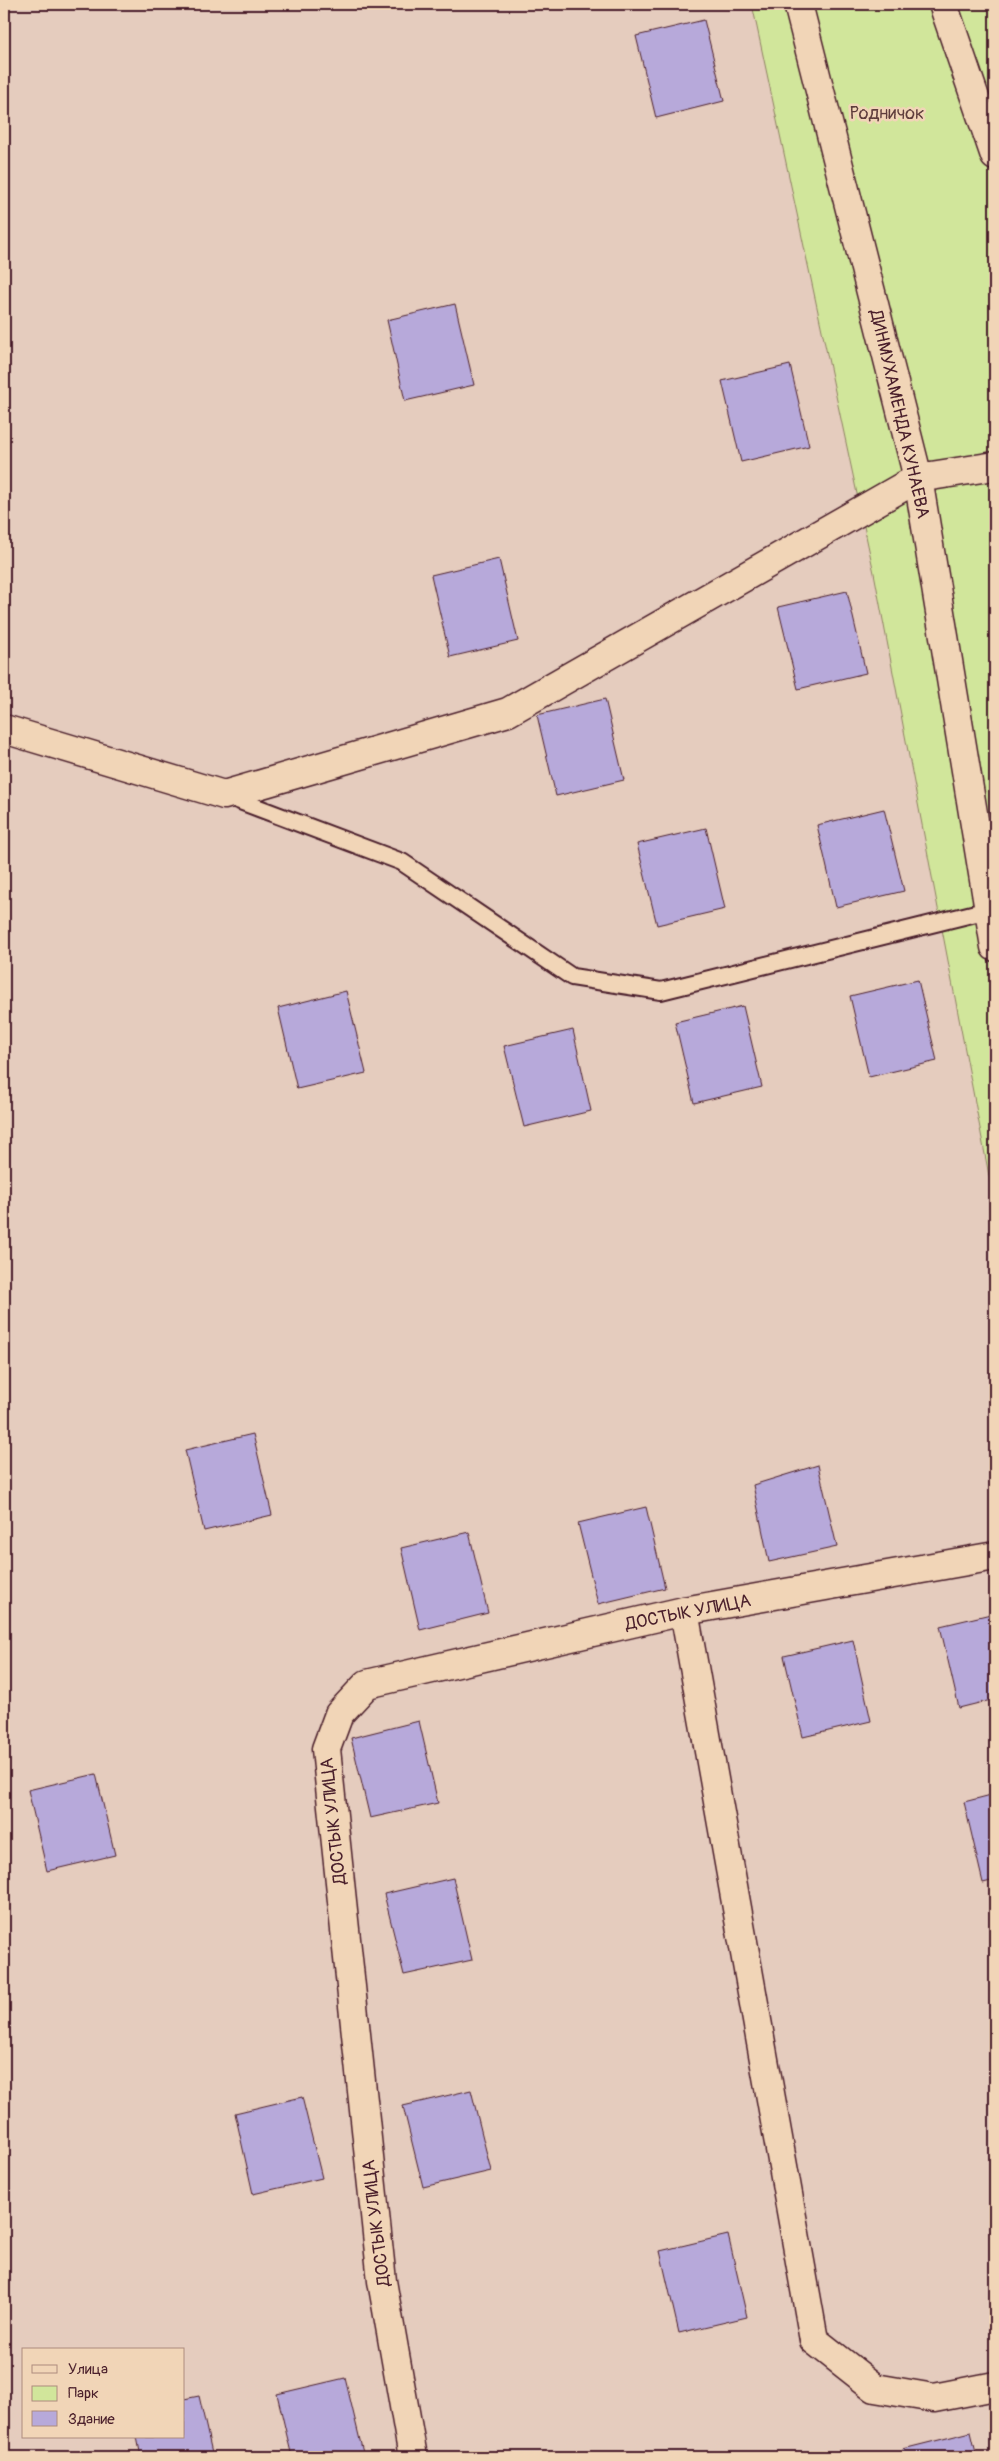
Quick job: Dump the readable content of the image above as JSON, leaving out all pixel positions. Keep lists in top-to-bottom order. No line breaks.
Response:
{"streets":{"street":["ДИНМУХАМЕНДА КУНАЕВА","ДОСТЫК УЛИЦА"]},"parks":["Родничок"],"legend":["Улица","Парк","Здание"]}
